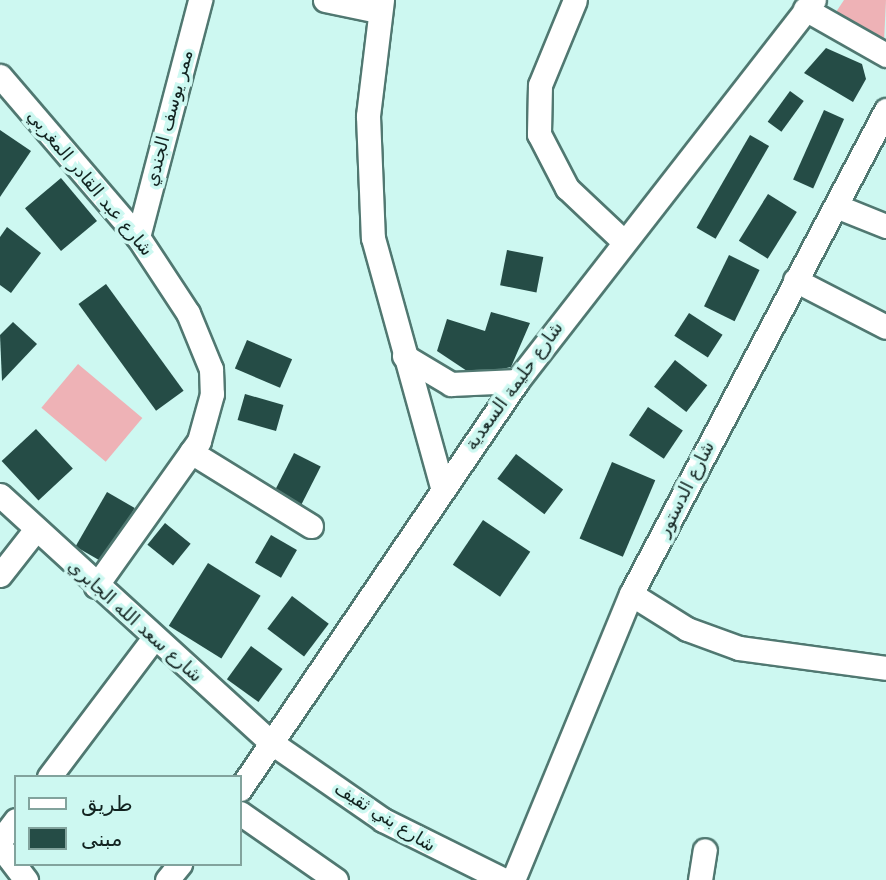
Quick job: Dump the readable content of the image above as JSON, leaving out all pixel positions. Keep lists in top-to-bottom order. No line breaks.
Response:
{"streets":{"street":["ممر يوسف الجندي","شارع عبد القادر المغربي","شارع حليمة السعدية","شارع الدستور","شارع سعد الله الجابري","شارع بني ثقيف"]},"crossings":[["ممر يوسف الجندي","شارع عبد القادر المغربي"],["شارع عبد القادر المغربي","شارع سعد الله الجابري"],["شارع حليمة السعدية","شارع سعد الله الجابري"],["شارع حليمة السعدية","شارع بني ثقيف"],["شارع سعد الله الجابري","شارع بني ثقيف"]],"legend":["طريق","مبنى"]}
